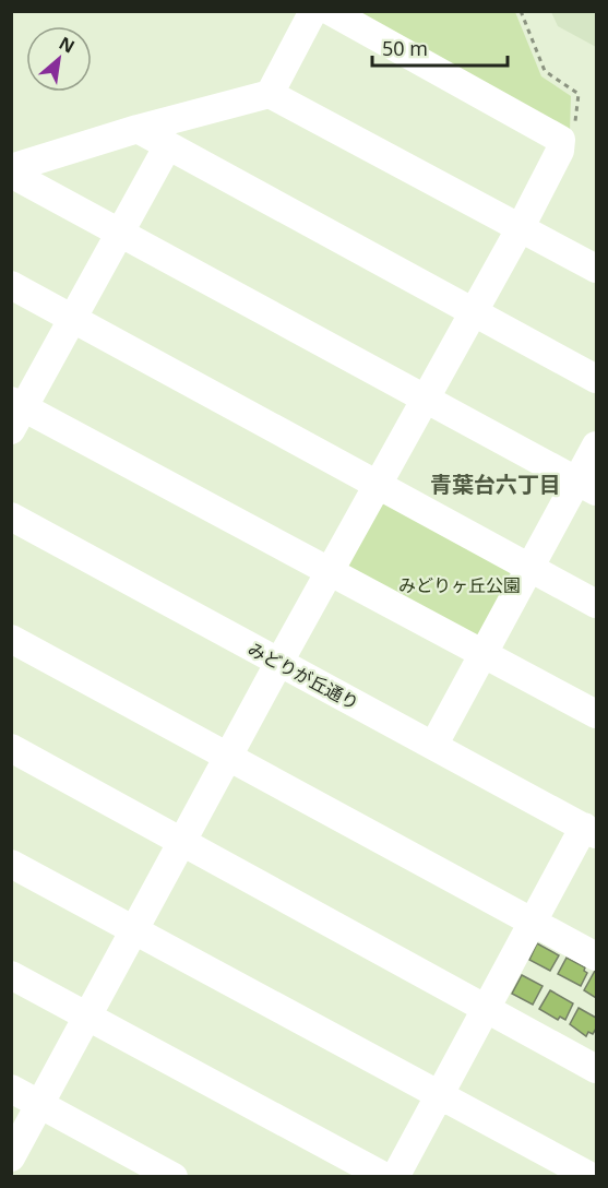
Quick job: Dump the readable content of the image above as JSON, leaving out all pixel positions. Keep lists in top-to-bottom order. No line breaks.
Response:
{"streets":{"street":["みどりが丘通り"]},"districts":["青葉台六丁目"],"parks":["みどりヶ丘公園"],"scale_bar":"50 m","north":"top right"}
